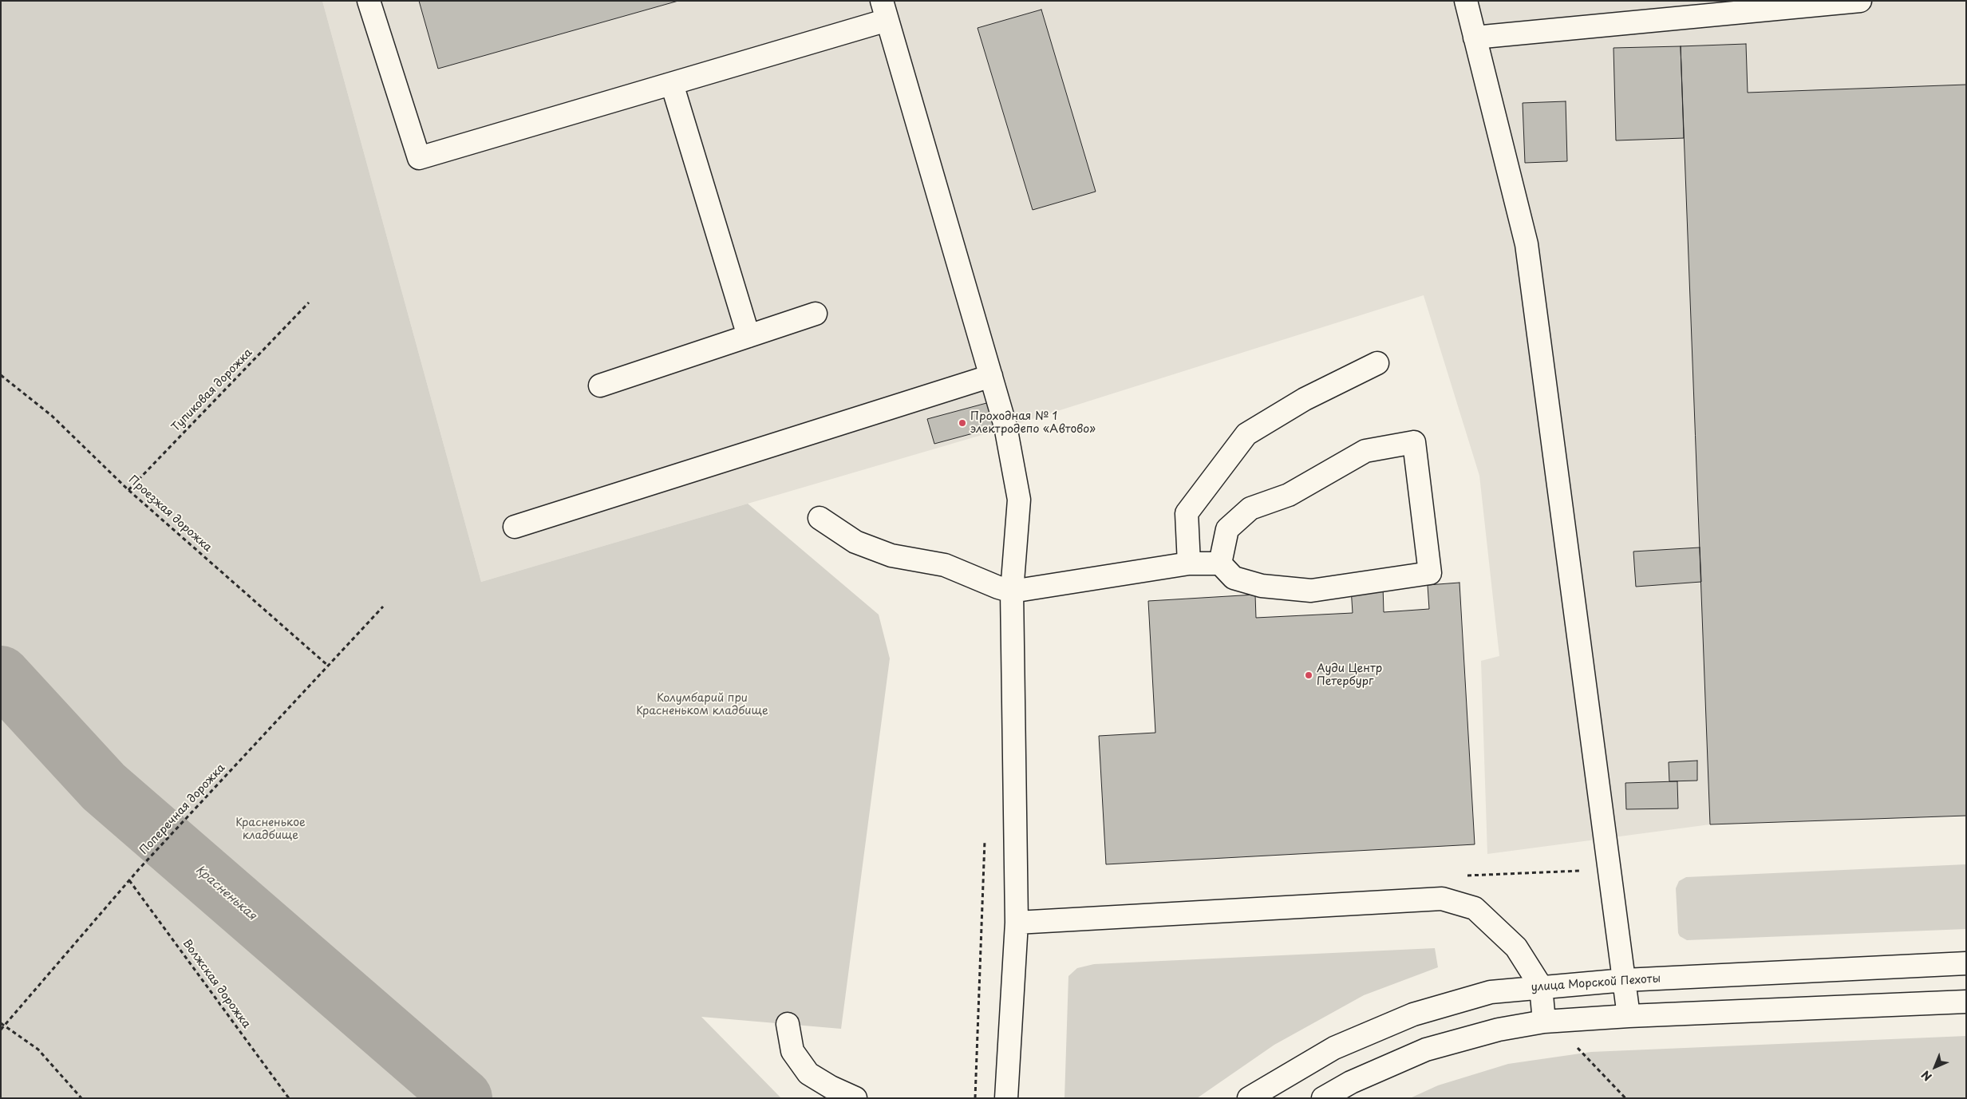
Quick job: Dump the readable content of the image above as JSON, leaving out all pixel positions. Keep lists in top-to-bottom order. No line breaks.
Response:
{"streets":{"street":["улица Морской Пехоты"],"path":["Тупиковая дорожка","Проезжая дорожка","Поперечная дорожка","Волжская дорожка"]},"crossings":[["Тупиковая дорожка","Проезжая дорожка"],["Проезжая дорожка","Поперечная дорожка"],["Поперечная дорожка","Волжская дорожка"]],"water":["Красненькая"],"parks":["Колумбарий при Красненьком кладбище","Красненькое кладбище"],"places":["Проходная № 1 электродепо «Автово»","Ауди Центр Петербург"],"north":"bottom left"}
